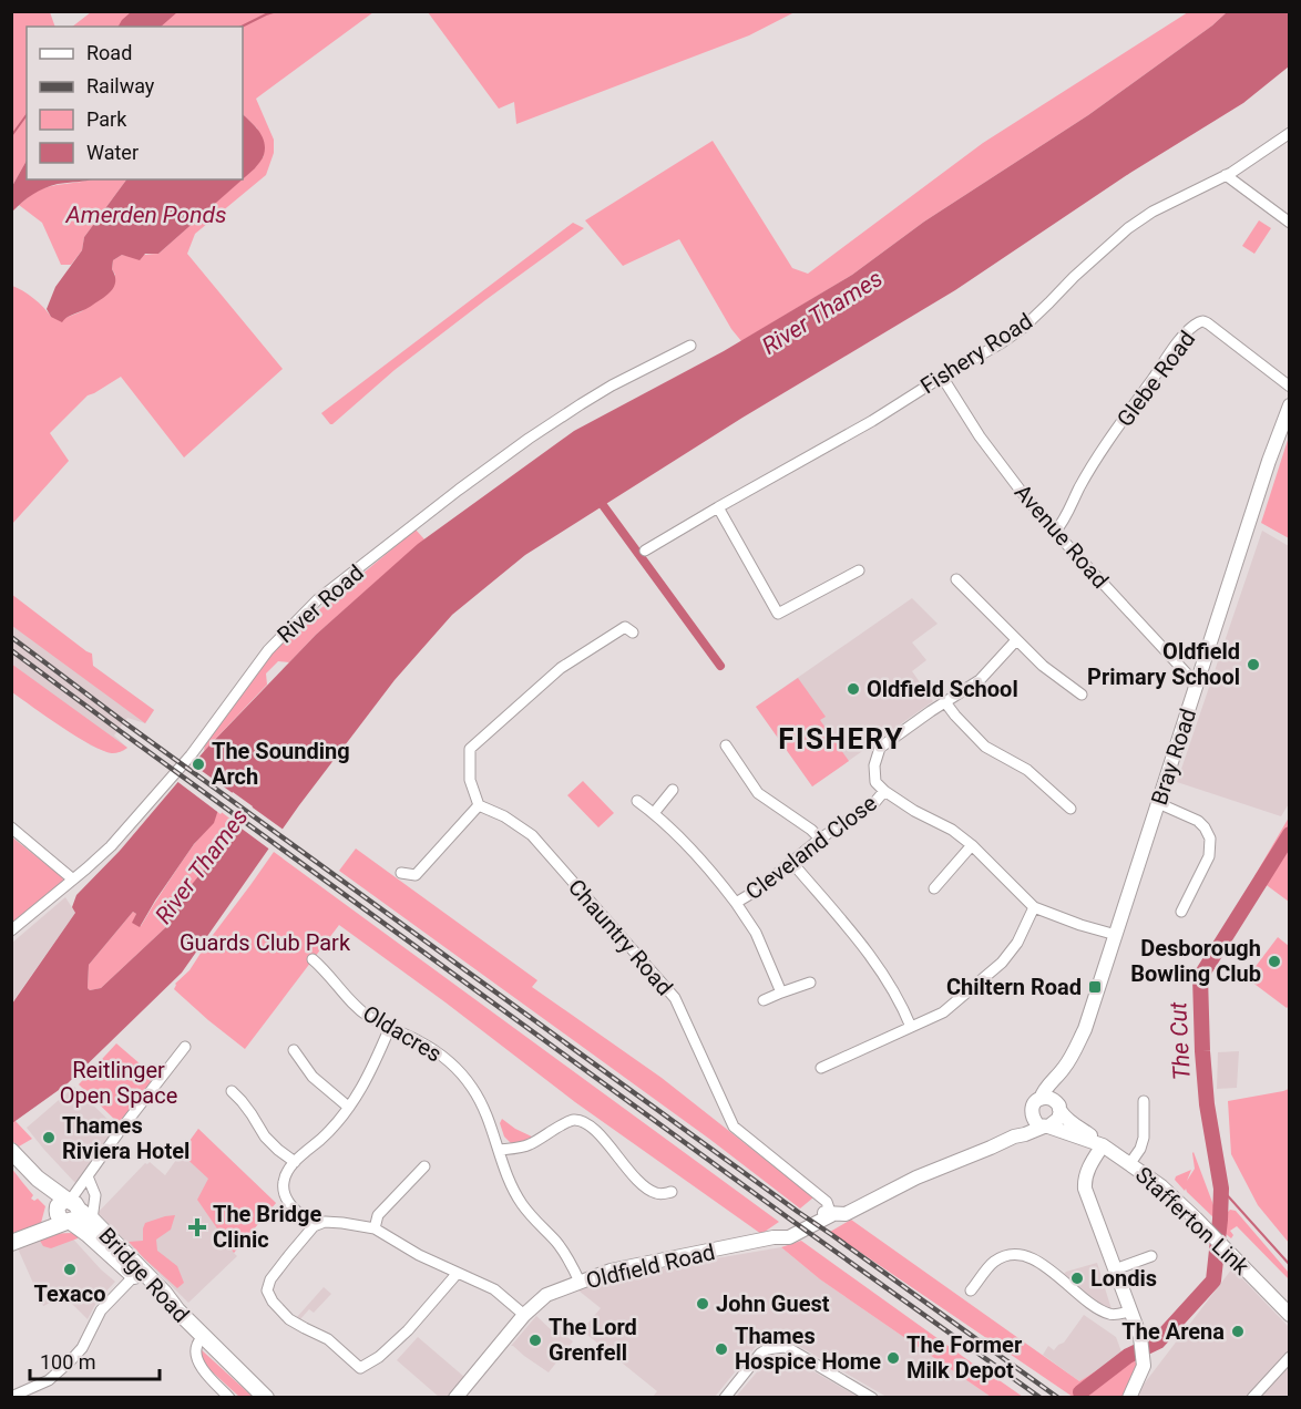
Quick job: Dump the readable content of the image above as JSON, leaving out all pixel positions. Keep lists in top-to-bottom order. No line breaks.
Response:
{"streets":{"main road":["Bray Road","Stafferton Link","Oldfield Road","Bridge Road"],"street":["Fishery Road","Glebe Road","Avenue Road","River Road","Cleveland Close","Chauntry Road","Oldacres"]},"crossings":[["Fishery Road","Avenue Road"],["Glebe Road","Avenue Road"],["Avenue Road","Bray Road"],["Bray Road","Stafferton Link"],["Bray Road","Oldfield Road"],["Chauntry Road","Oldfield Road"],["Oldacres","Oldfield Road"],["Stafferton Link","Oldfield Road"]],"districts":["FISHERY"],"water":["Amerden Ponds","River Thames","The Cut"],"parks":["Guards Club Park","Reitlinger Open Space"],"places":{"other":["Oldfield Primary School","Oldfield School","The Sounding Arch","Desborough Bowling Club","Thames Riviera Hotel","Texaco","Londis","John Guest","The Arena","The Lord Grenfell","Thames Hospice Home","The Former Milk Depot"],"transit":["Chiltern Road"],"health":["The Bridge Clinic"]},"legend":["Road","Railway","Park","Water"],"scale_bar":"100 m"}
